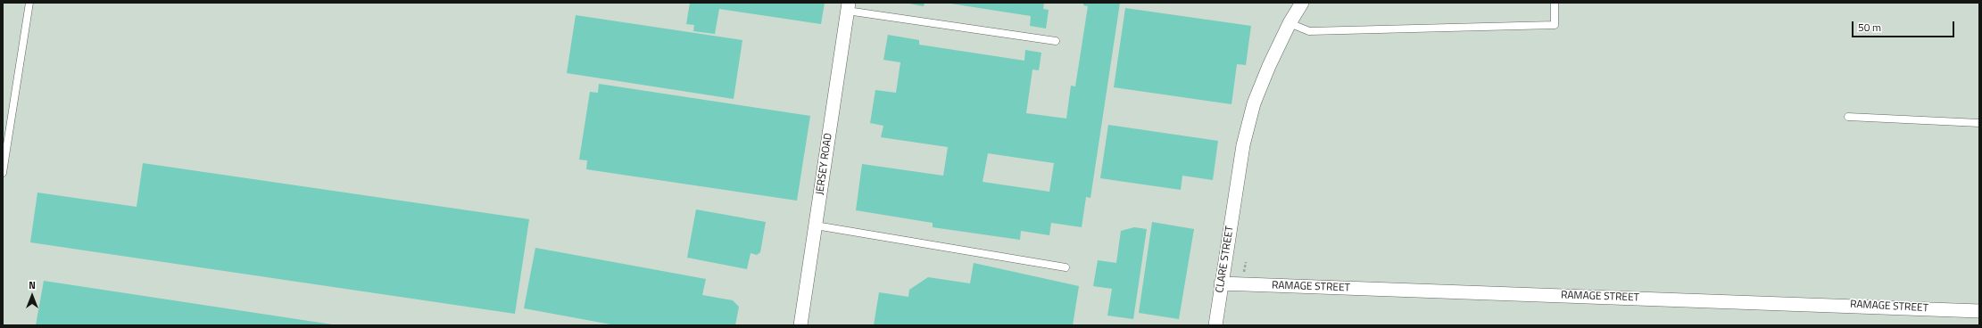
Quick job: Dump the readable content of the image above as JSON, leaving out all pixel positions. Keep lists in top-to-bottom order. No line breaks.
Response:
{"streets":{"street":["JERSEY ROAD","CLARE STREET","RAMAGE STREET"]},"crossings":[["CLARE STREET","RAMAGE STREET"]],"scale_bar":"50 m","north":"top"}
